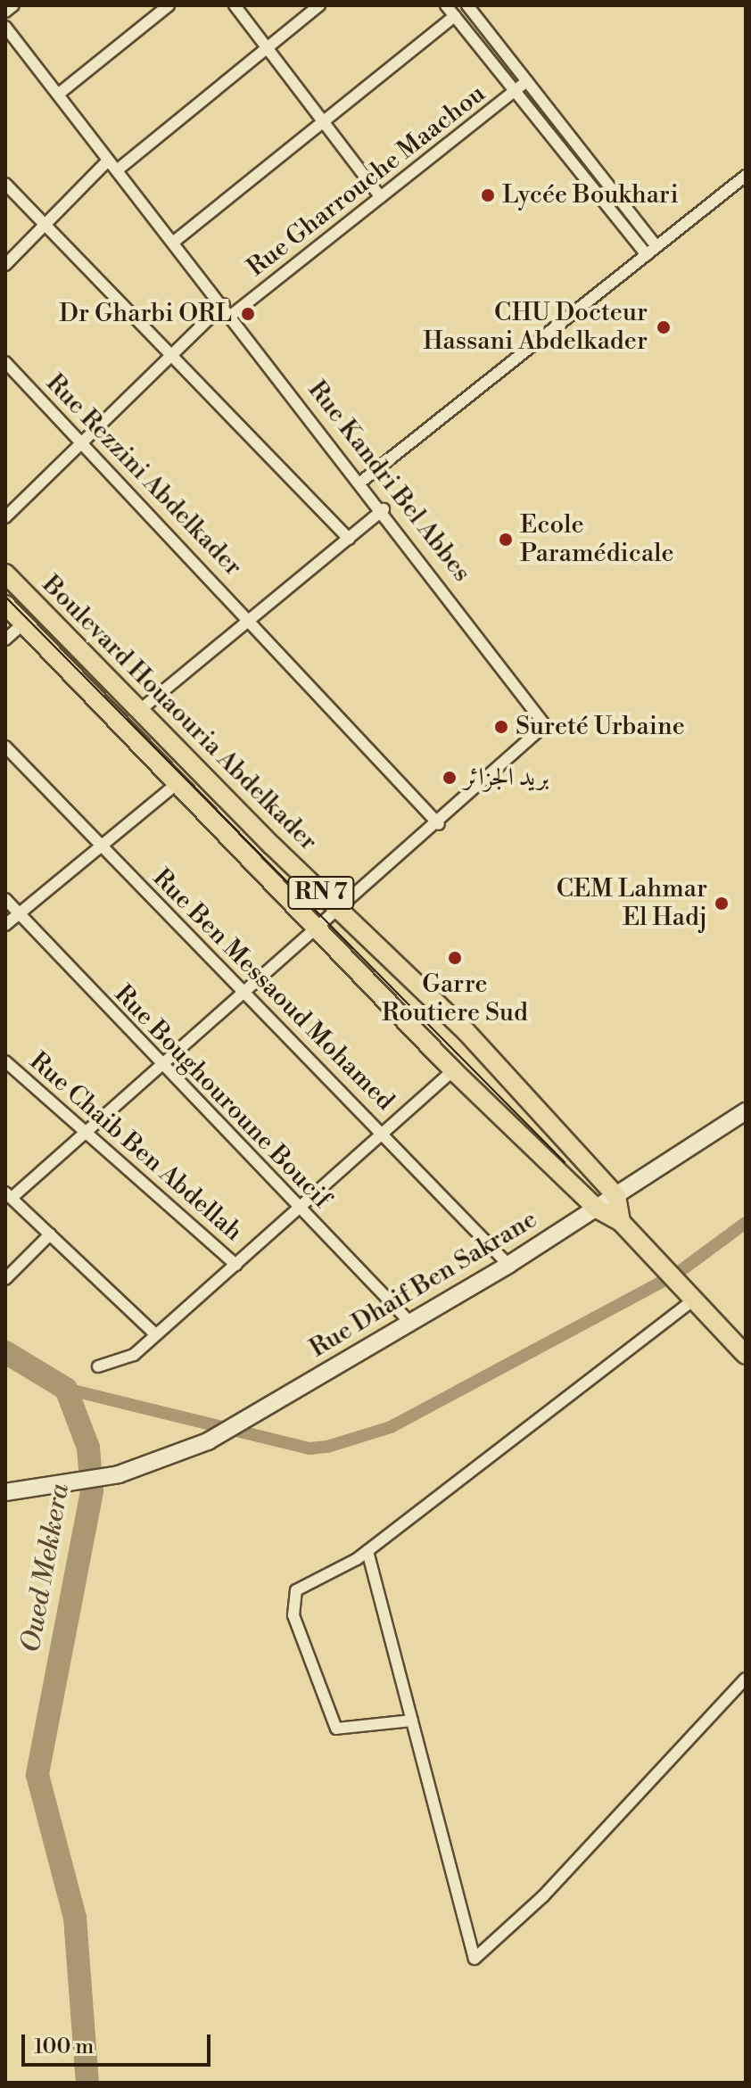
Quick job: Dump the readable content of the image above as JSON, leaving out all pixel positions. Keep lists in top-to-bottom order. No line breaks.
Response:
{"streets":{"main road":["Boulevard Houaouria Abdelkader","RN 7","Rue Dhaif Ben Sakrane"],"street":["Rue Gharrouche Maachou","Rue Rezzini Abdelkader","Rue Kandri Bel Abbes","Rue Ben Messaoud Mohamed","Rue Boughouroune Boucif","Rue Chaib Ben Abdellah"]},"crossings":[["Rue Gharrouche Maachou","Rue Kandri Bel Abbes"],["Rue Rezzini Abdelkader","Rue Kandri Bel Abbes"],["Rue Kandri Bel Abbes","Boulevard Houaouria Abdelkader"],["Rue Kandri Bel Abbes","Rue Ben Messaoud Mohamed"],["Rue Kandri Bel Abbes","Rue Boughouroune Boucif"],["Rue Kandri Bel Abbes","Rue Chaib Ben Abdellah"],["Boulevard Houaouria Abdelkader","RN 7"],["Boulevard Houaouria Abdelkader","Rue Dhaif Ben Sakrane"],["Rue Ben Messaoud Mohamed","Rue Dhaif Ben Sakrane"],["Rue Boughouroune Boucif","Rue Dhaif Ben Sakrane"]],"water":["Oued Mekkera"],"places":["Lycée Boukhari","Dr Gharbi ORL","CHU Docteur Hassani Abdelkader","Ecole Paramédicale","Sureté Urbaine","بريد الجزائر","CEM Lahmar El Hadj","Garre Routiere Sud"],"scale_bar":"100 m"}
